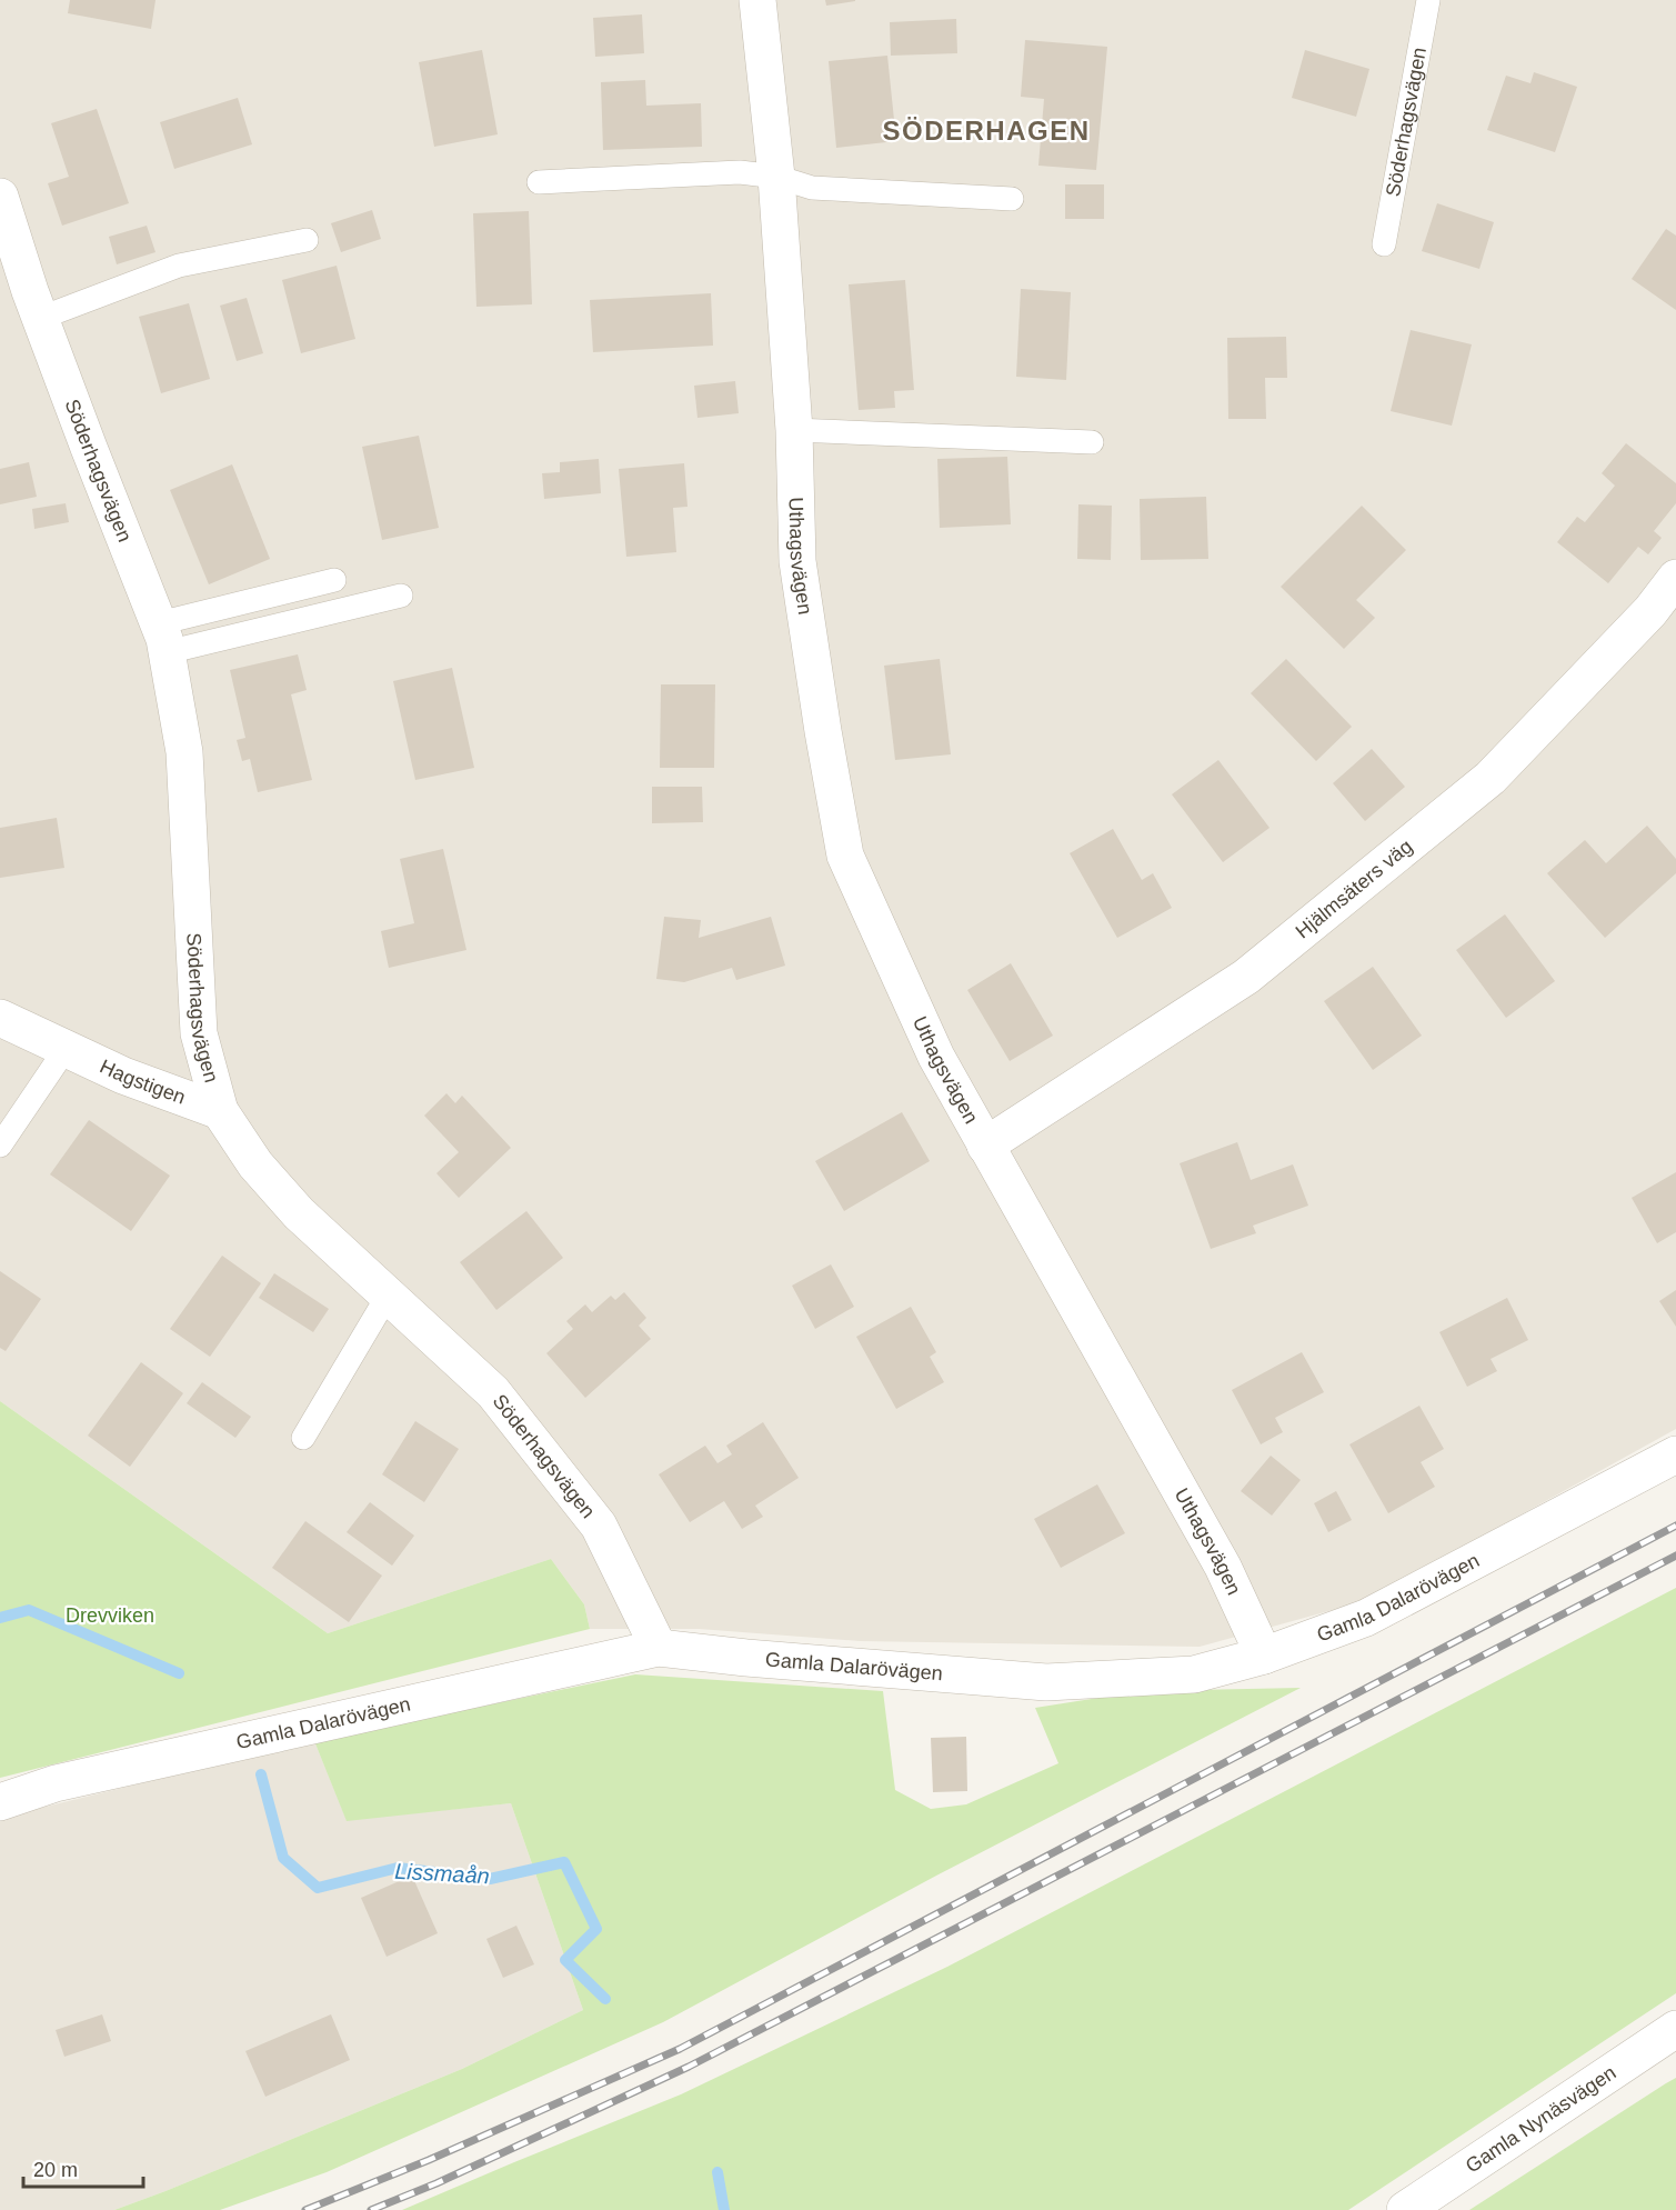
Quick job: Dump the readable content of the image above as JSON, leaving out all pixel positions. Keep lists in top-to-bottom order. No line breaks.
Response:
{"streets":{"street":["Söderhagsvägen","Uthagsvägen","Hjälmsäters väg","Hagstigen","Gamla Dalarövägen","Gamla Nynäsvägen"]},"crossings":[["Söderhagsvägen","Hagstigen"],["Söderhagsvägen","Gamla Dalarövägen"],["Uthagsvägen","Hjälmsäters väg"],["Uthagsvägen","Gamla Dalarövägen"]],"districts":["SÖDERHAGEN"],"water":["Lissmaån"],"parks":["Drevviken"],"scale_bar":"20 m"}
